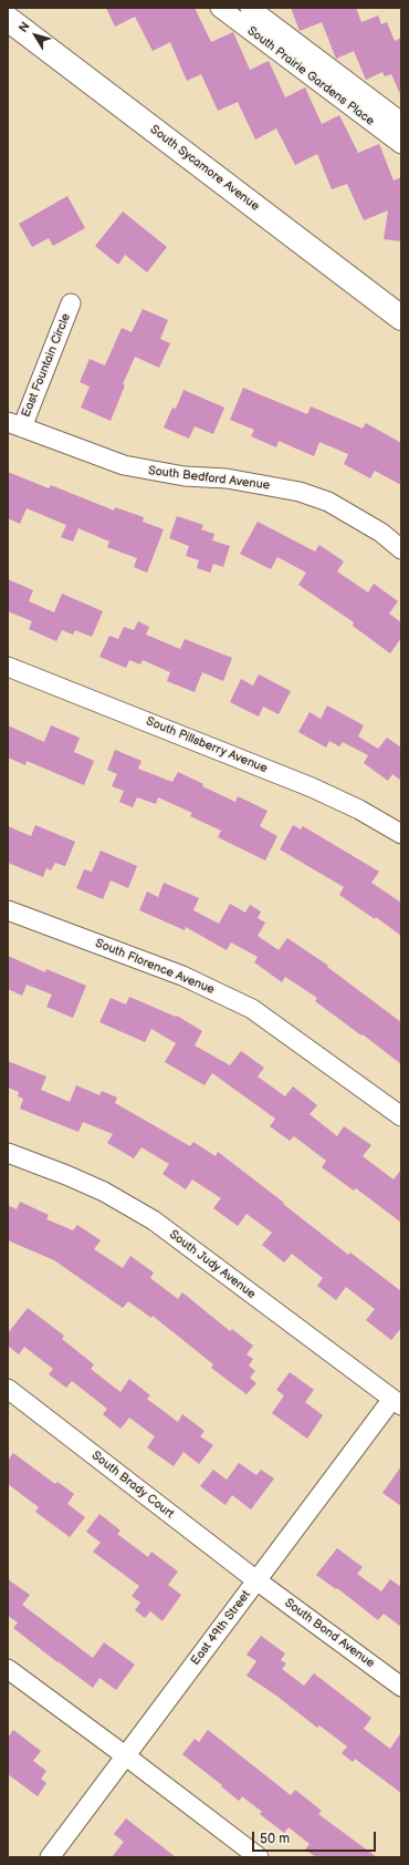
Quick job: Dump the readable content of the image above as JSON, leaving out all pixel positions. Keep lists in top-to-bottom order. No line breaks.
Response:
{"streets":{"main road":["South Sycamore Avenue"],"street":["South Prairie Gardens Place","East Fountain Circle","South Bedford Avenue","South Pillsberry Avenue","South Florence Avenue","South Judy Avenue","South Brady Court","East 49th Street","South Bond Avenue"]},"crossings":[["East Fountain Circle","South Bedford Avenue"],["South Judy Avenue","East 49th Street"],["South Brady Court","East 49th Street"],["South Brady Court","South Bond Avenue"],["East 49th Street","South Bond Avenue"]],"scale_bar":"50 m","north":"top left"}
